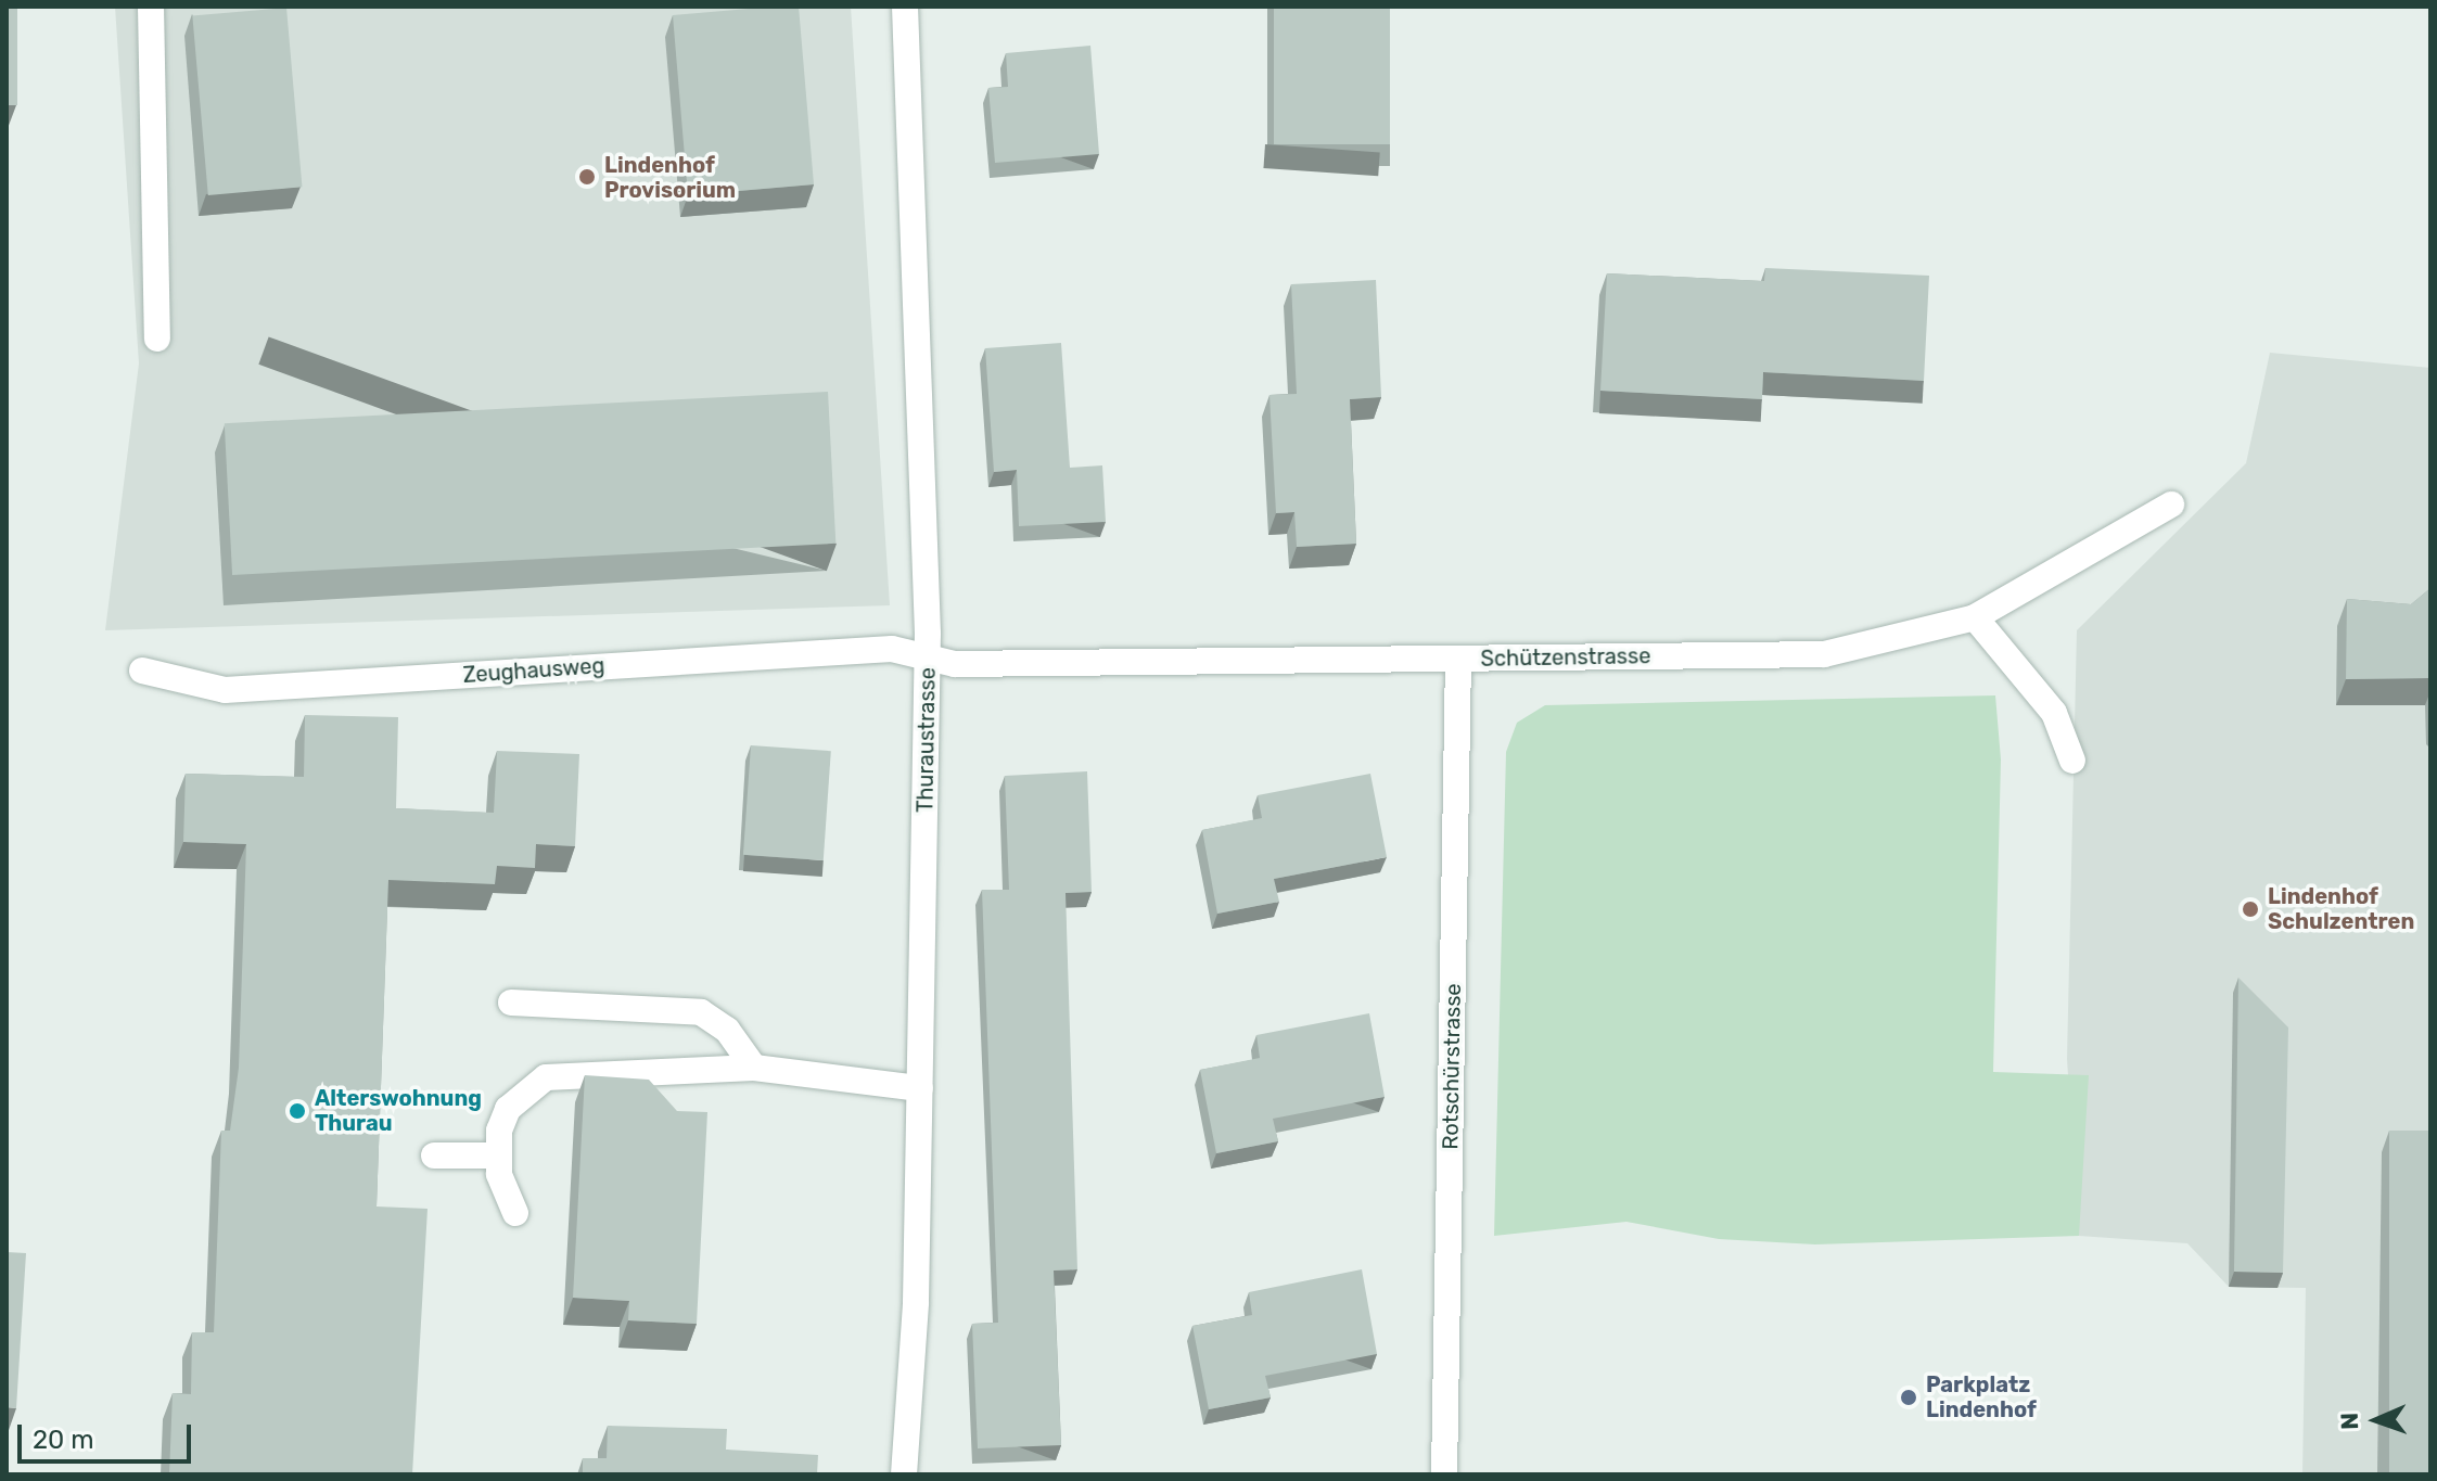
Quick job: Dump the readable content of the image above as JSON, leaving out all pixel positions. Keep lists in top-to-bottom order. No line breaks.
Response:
{"streets":{"street":["Schützenstrasse","Zeughausweg","Thuraustrasse","Rotschürstrasse"]},"crossings":[["Schützenstrasse","Zeughausweg"],["Schützenstrasse","Thuraustrasse"],["Schützenstrasse","Rotschürstrasse"],["Zeughausweg","Thuraustrasse"]],"places":["Lindenhof Provisorium","Lindenhof Schulzentren","Alterswohnung Thurau","Parkplatz Lindenhof"],"scale_bar":"20 m","north":"left"}
